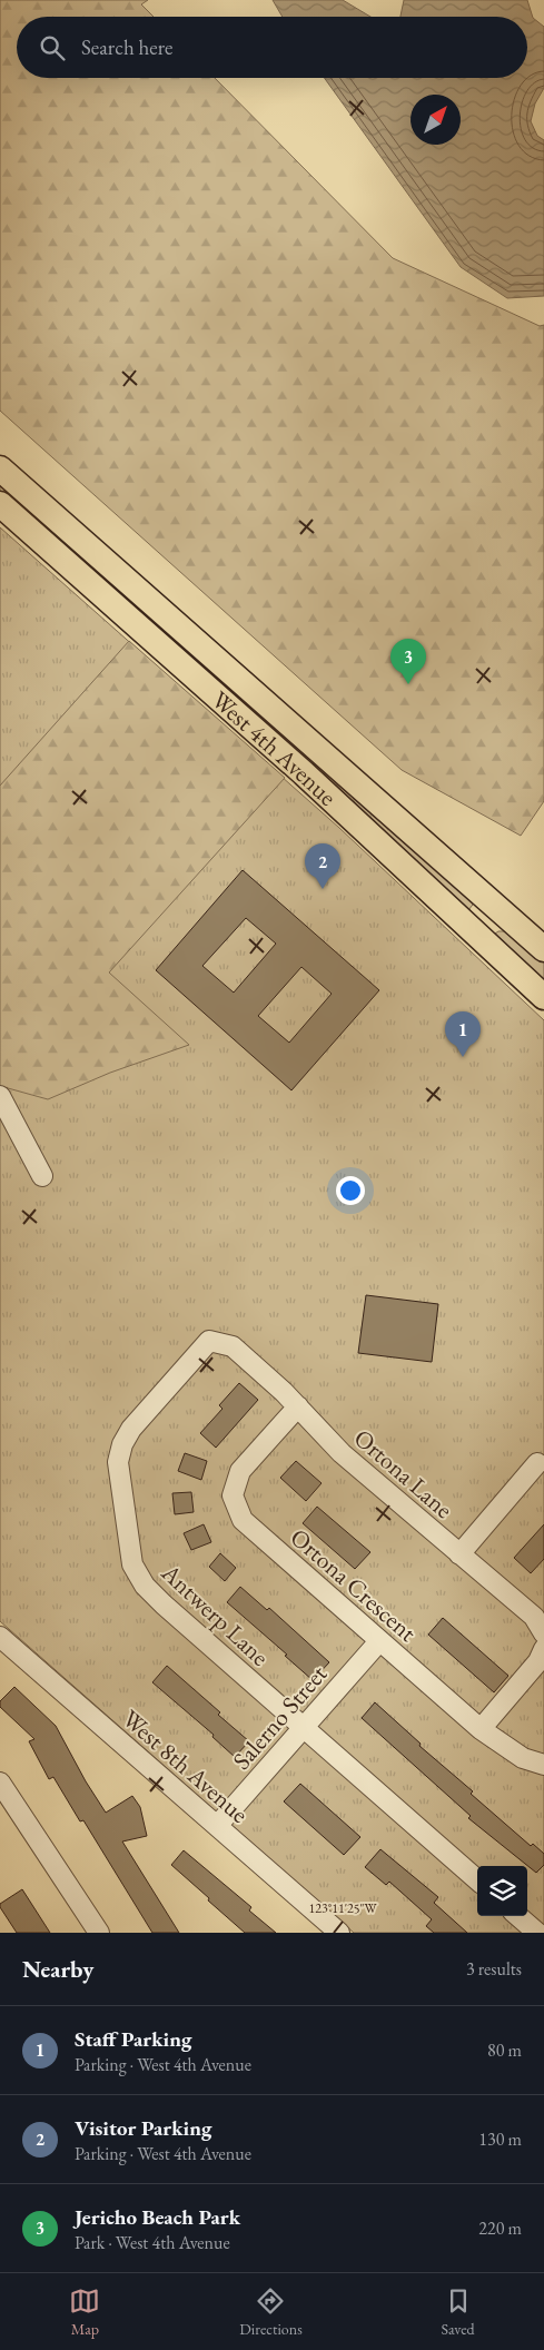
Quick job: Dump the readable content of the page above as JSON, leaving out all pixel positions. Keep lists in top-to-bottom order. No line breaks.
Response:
{"streets":{"main road":["West 4th Avenue"],"street":["Ortona Lane","Ortona Crescent","Antwerp Lane","Salerno Street","West 8th Avenue"]},"crossings":[["Ortona Lane","Ortona Crescent"],["Ortona Lane","Antwerp Lane"],["Ortona Crescent","Salerno Street"],["Antwerp Lane","Salerno Street"],["Salerno Street","West 8th Avenue"]],"north":"top right","page":{"search":"Search here","pins":["3","2","1"],"heading":["Nearby","3 results"],"list":[{"mark":"1","name":"Staff Parking","note":"Parking · West 4th Avenue","value":"80 m"},{"mark":"2","name":"Visitor Parking","note":"Parking · West 4th Avenue","value":"130 m"},{"mark":"3","name":"Jericho Beach Park","note":"Park · West 4th Avenue","value":"220 m"}],"nav":["Map","Directions","Saved"]},"coordinates":["123°11'25\"W"]}
